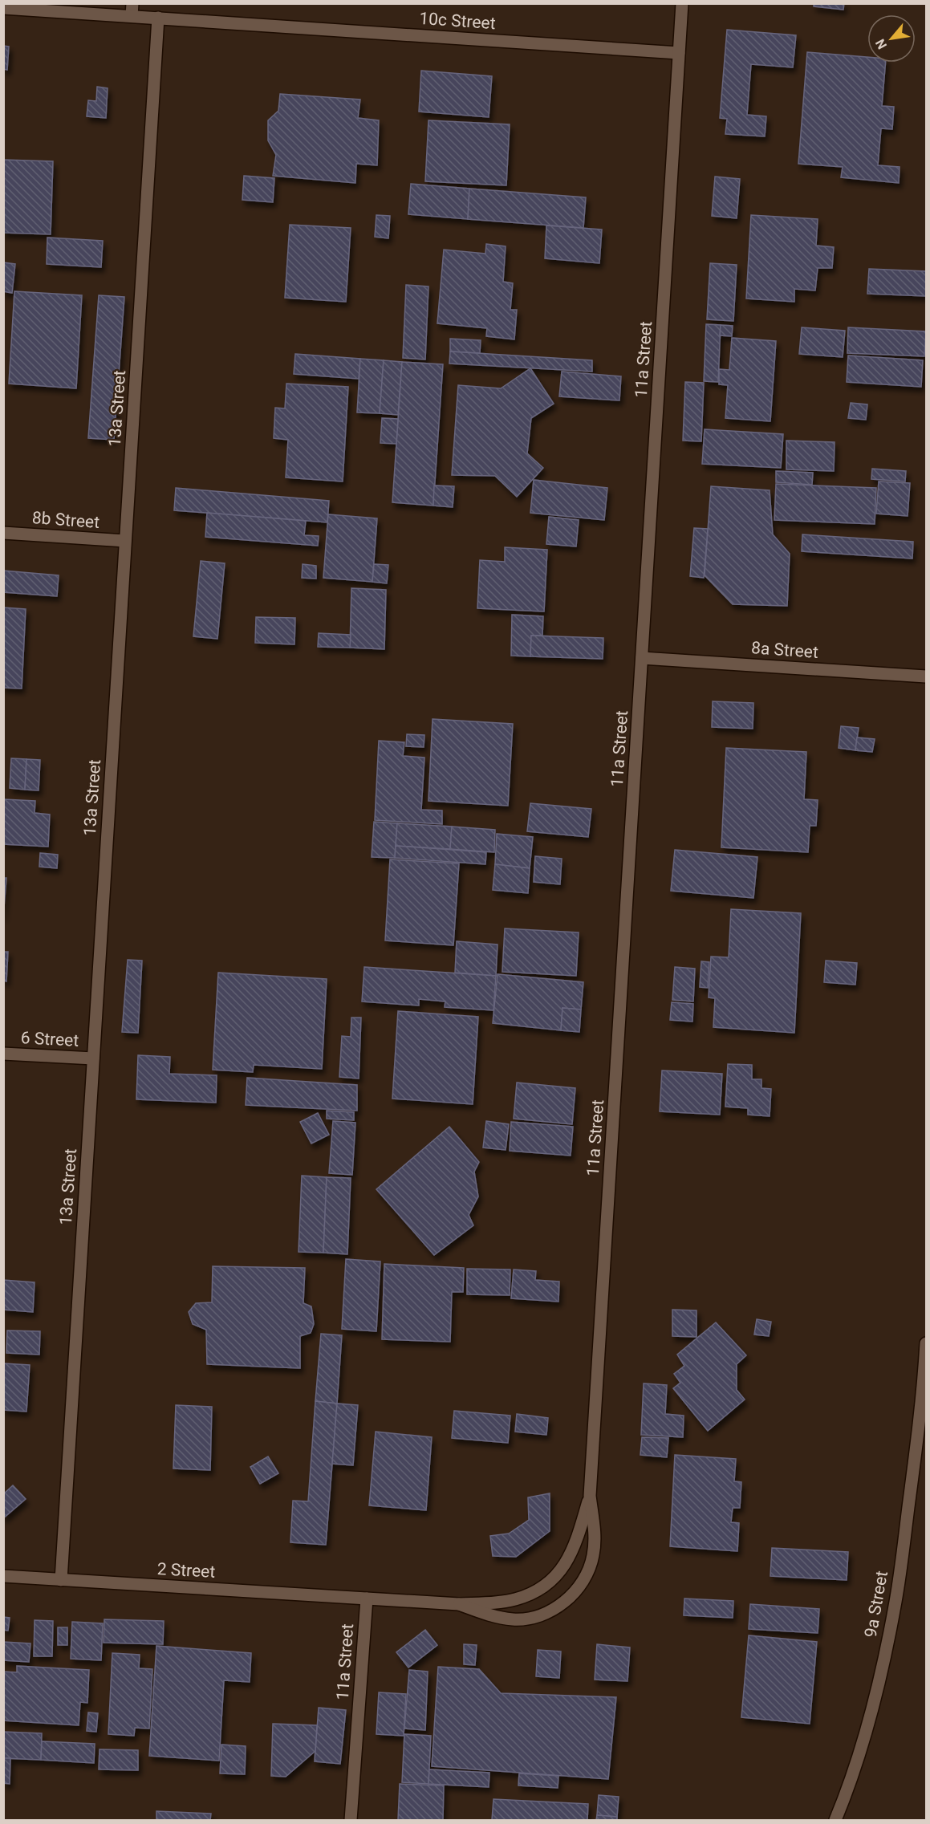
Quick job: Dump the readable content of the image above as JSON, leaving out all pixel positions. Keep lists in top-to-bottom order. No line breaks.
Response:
{"streets":{"street":["10c Street","11a Street","13a Street","8b Street","8a Street","6 Street","2 Street","9a Street"]},"crossings":[["10c Street","11a Street"],["10c Street","13a Street"],["11a Street","8a Street"],["11a Street","2 Street"],["13a Street","8b Street"],["13a Street","6 Street"],["13a Street","2 Street"]],"north":"bottom left"}
